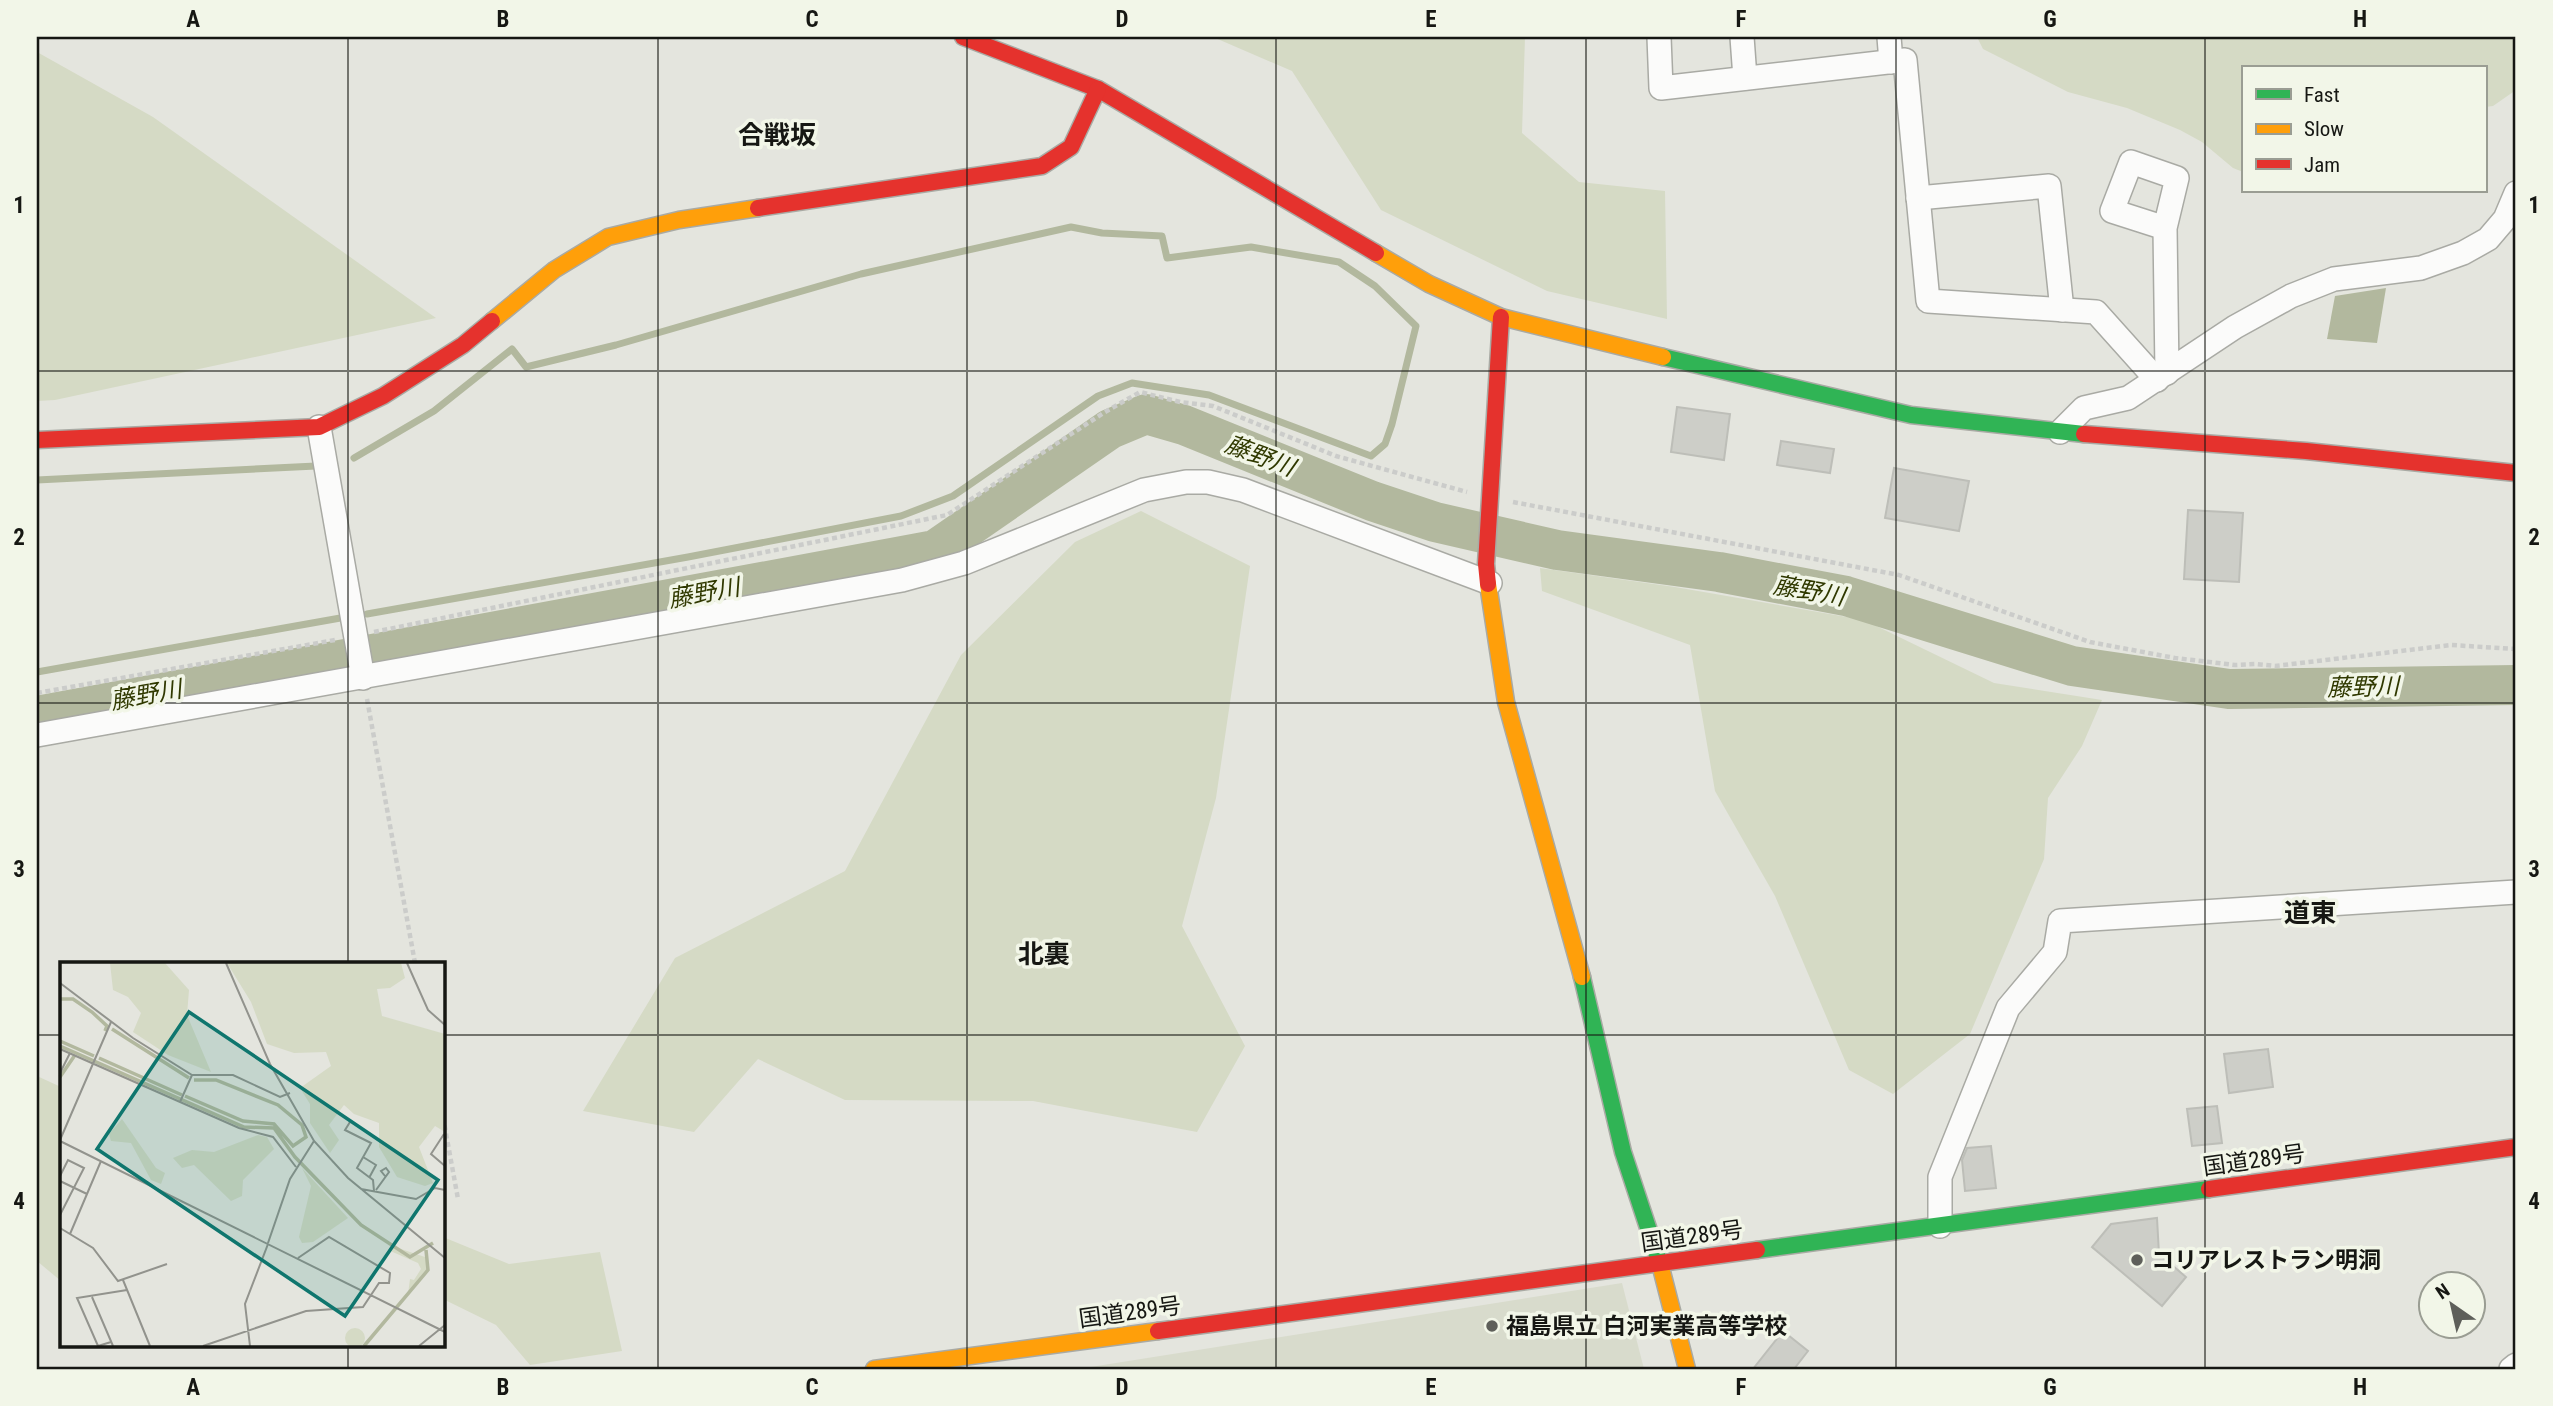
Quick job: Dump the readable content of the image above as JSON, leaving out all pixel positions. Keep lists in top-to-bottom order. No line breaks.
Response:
{"streets":{"main road":["国道289号"]},"districts":["合戦坂","道東","北裏"],"water":["藤野川"],"places":["コリアレストラン明洞","福島県立 白河実業高等学校"],"legend":["Fast","Slow","Jam"],"north":"top left","grid":{"columns":["A","B","C","D","E","F","G","H"],"rows":["1","2","3","4"]}}
